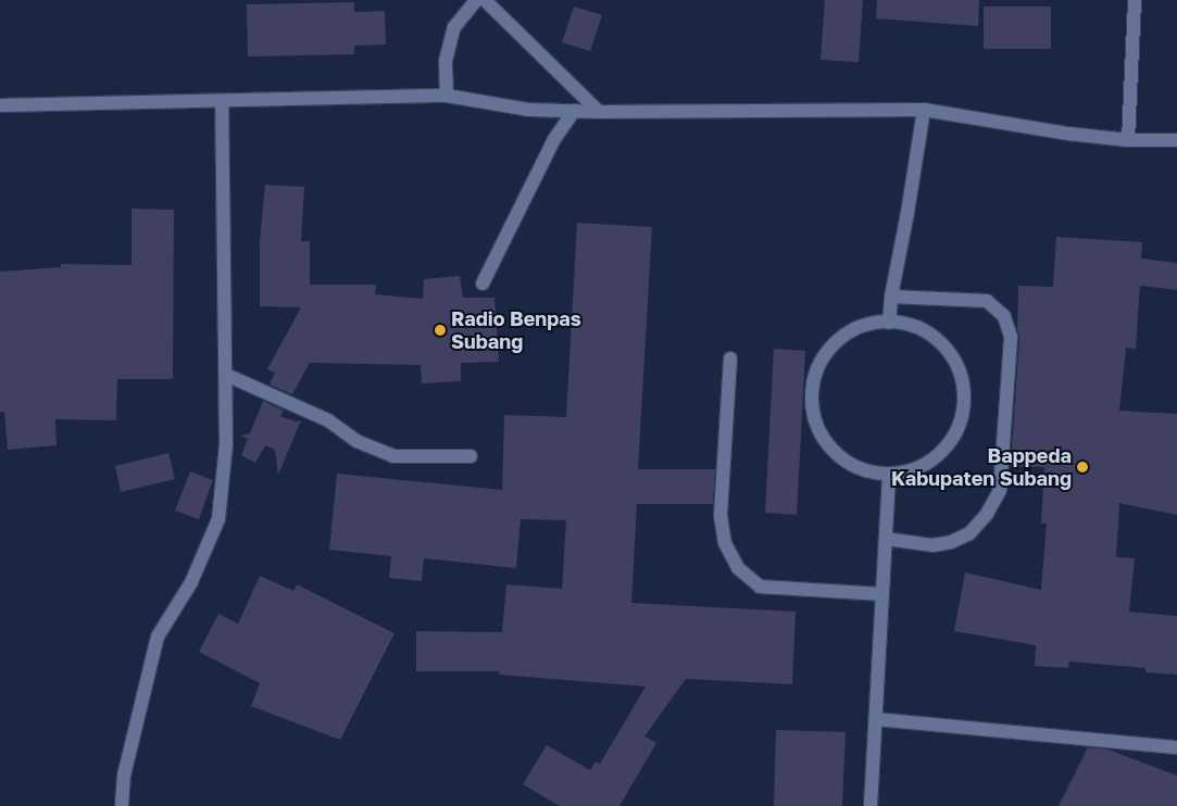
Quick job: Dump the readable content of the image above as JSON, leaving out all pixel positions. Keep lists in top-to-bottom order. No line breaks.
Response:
{"places":["Radio Benpas Subang","Bappeda Kabupaten Subang"]}
